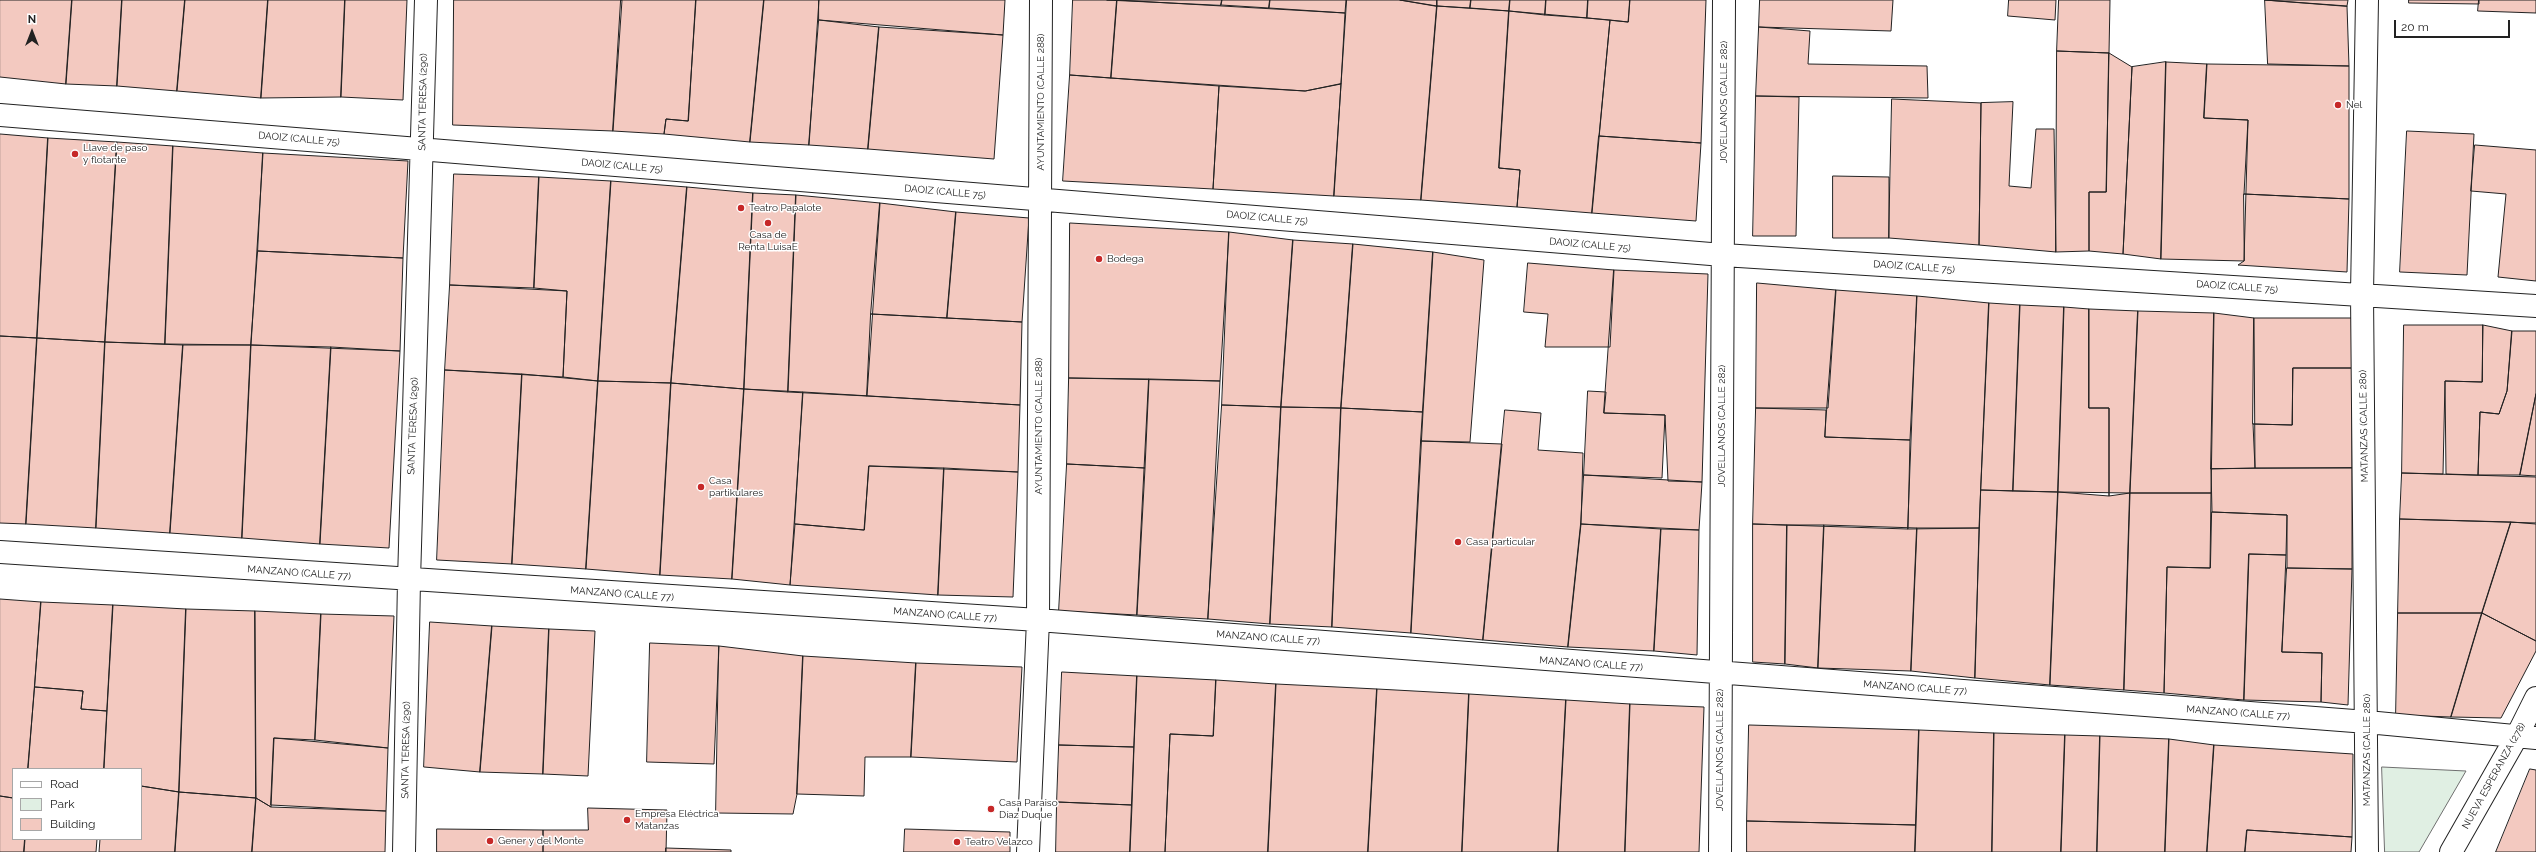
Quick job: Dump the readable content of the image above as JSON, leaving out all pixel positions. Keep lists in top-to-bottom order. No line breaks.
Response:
{"streets":{"street":["SANTA TERESA (290)","AYUNTAMIENTO (CALLE 288)","JOVELLANOS (CALLE 282)","DAOIZ (CALLE 75)","MATANZAS (CALLE 280)","MANZANO (CALLE 77)","NUEVA ESPERANZA (278)"]},"crossings":[["SANTA TERESA (290)","DAOIZ (CALLE 75)"],["SANTA TERESA (290)","MANZANO (CALLE 77)"],["AYUNTAMIENTO (CALLE 288)","DAOIZ (CALLE 75)"],["AYUNTAMIENTO (CALLE 288)","MANZANO (CALLE 77)"],["JOVELLANOS (CALLE 282)","DAOIZ (CALLE 75)"],["JOVELLANOS (CALLE 282)","MANZANO (CALLE 77)"],["DAOIZ (CALLE 75)","MATANZAS (CALLE 280)"],["MATANZAS (CALLE 280)","MANZANO (CALLE 77)"],["MANZANO (CALLE 77)","NUEVA ESPERANZA (278)"]],"places":["Nel","Llave de paso y flotante","Teatro Papalote","Casa de Renta LuisaE","Bodega","Casa partikulares","Casa particular","Casa Paraiso Díaz Duque","Empresa Eléctrica Matanzas","Gener y del Monte","Teatro Velazco"],"legend":["Road","Park","Building"],"scale_bar":"20 m","north":"top"}
